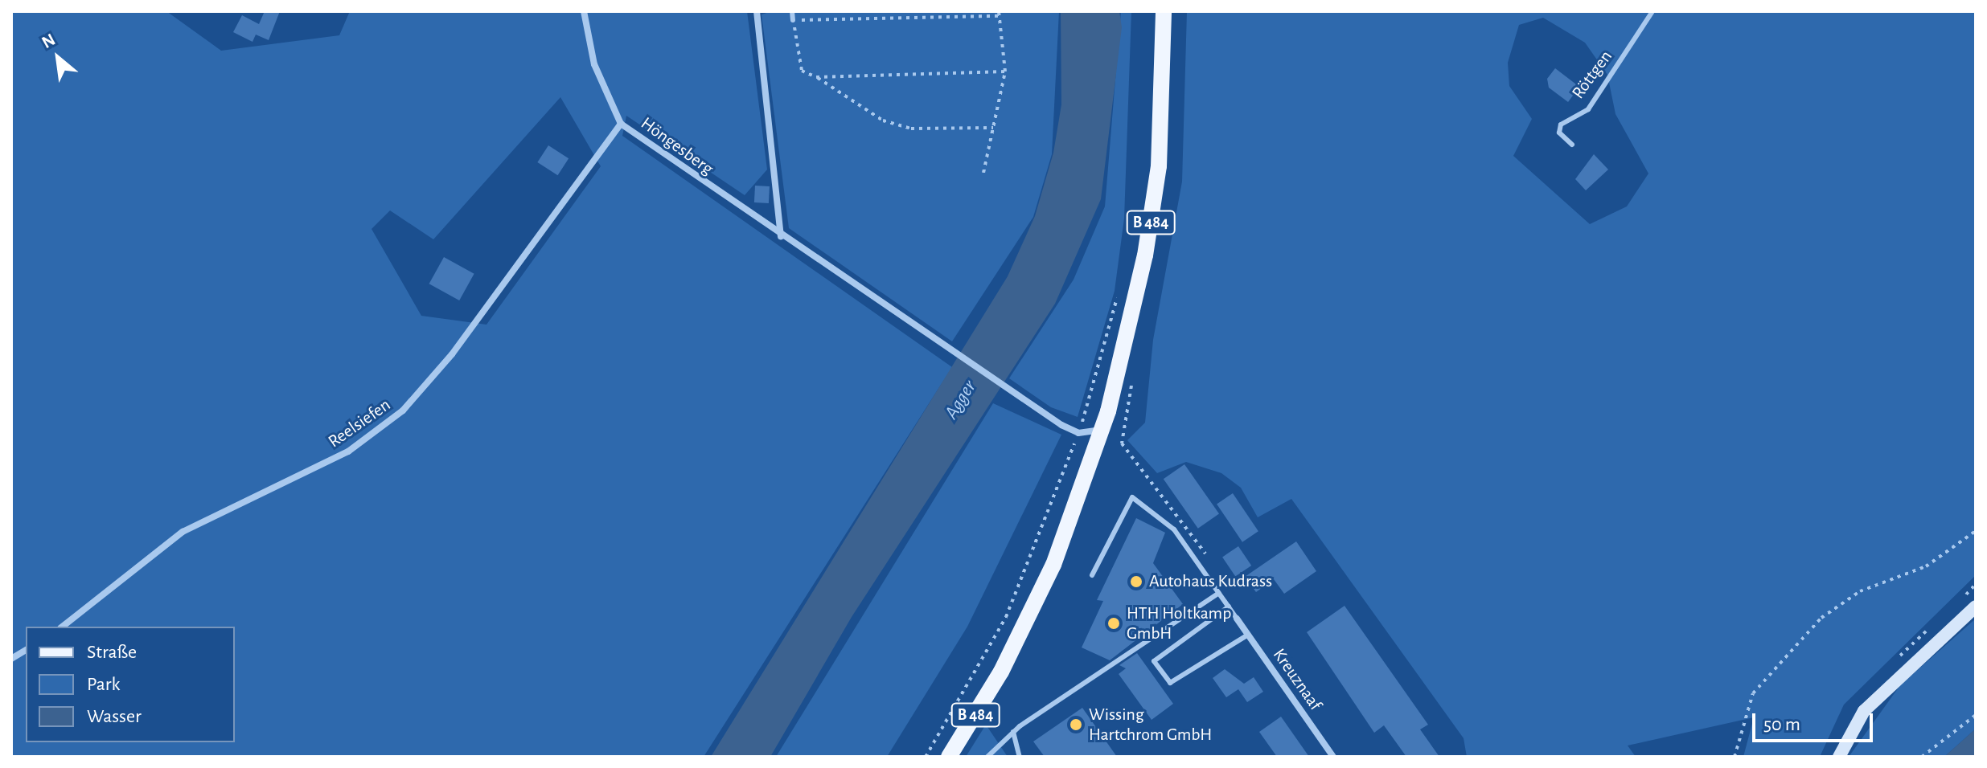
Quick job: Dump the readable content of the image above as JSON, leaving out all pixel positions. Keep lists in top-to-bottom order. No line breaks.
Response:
{"streets":{"main road":["B 484"],"street":["Höngesberg","Reelsiefen","Kreuznaaf"],"lane":["Röttgen"]},"crossings":[["Höngesberg","Reelsiefen"]],"water":["Agger"],"places":["Autohaus Kudrass","HTH Holtkamp GmbH","Wissing Hartchrom GmbH"],"legend":["Straße","Park","Wasser"],"scale_bar":"50 m","north":"top left"}
